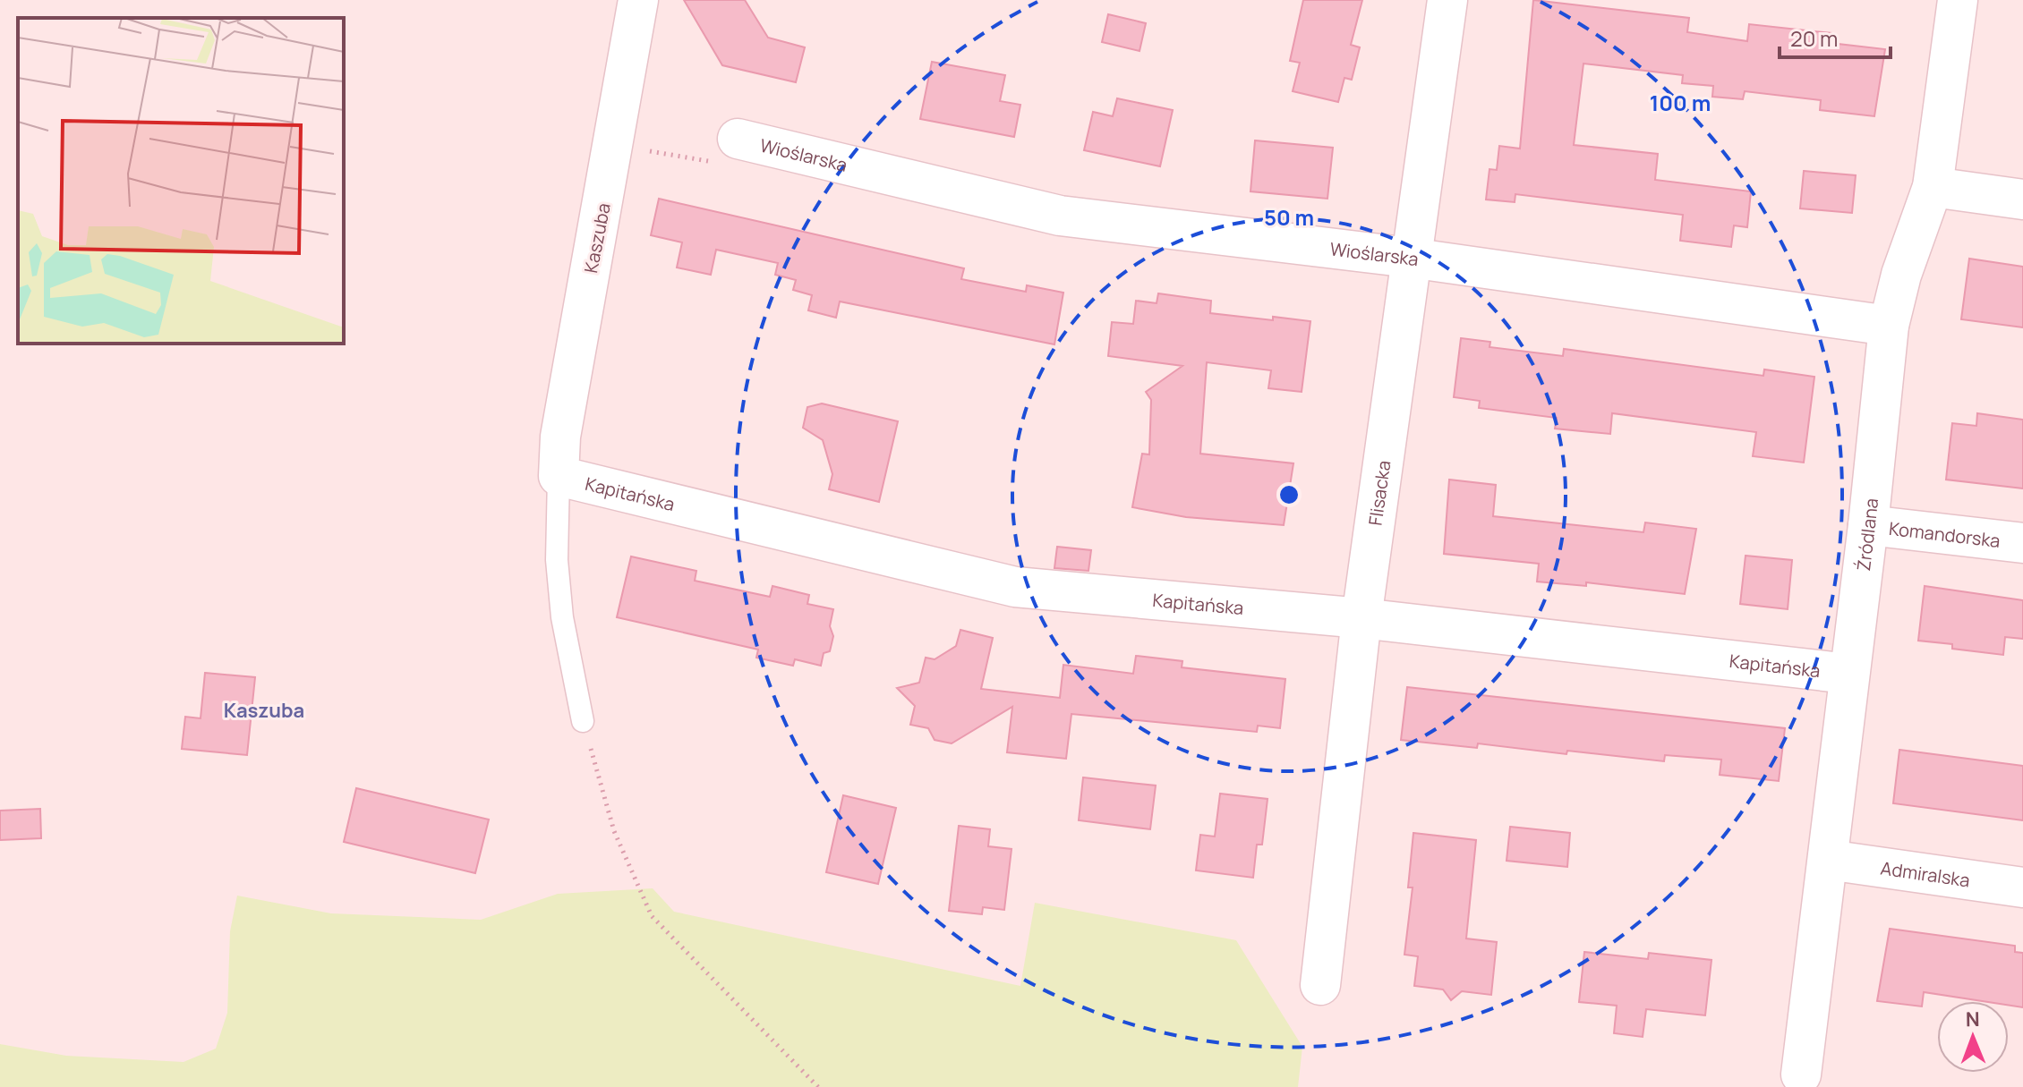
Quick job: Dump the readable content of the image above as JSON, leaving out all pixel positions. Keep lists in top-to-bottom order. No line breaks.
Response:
{"streets":{"street":["Wioślarska","Kaszuba","Flisacka","Kapitańska","Źródlana","Komandorska","Admiralska"]},"crossings":[["Wioślarska","Flisacka"],["Wioślarska","Źródlana"],["Kaszuba","Kapitańska"],["Flisacka","Kapitańska"],["Kapitańska","Źródlana"],["Źródlana","Komandorska"],["Źródlana","Admiralska"]],"districts":["Kaszuba"],"scale_bar":"20 m","north":"top","rings":["100 m","50 m"]}
